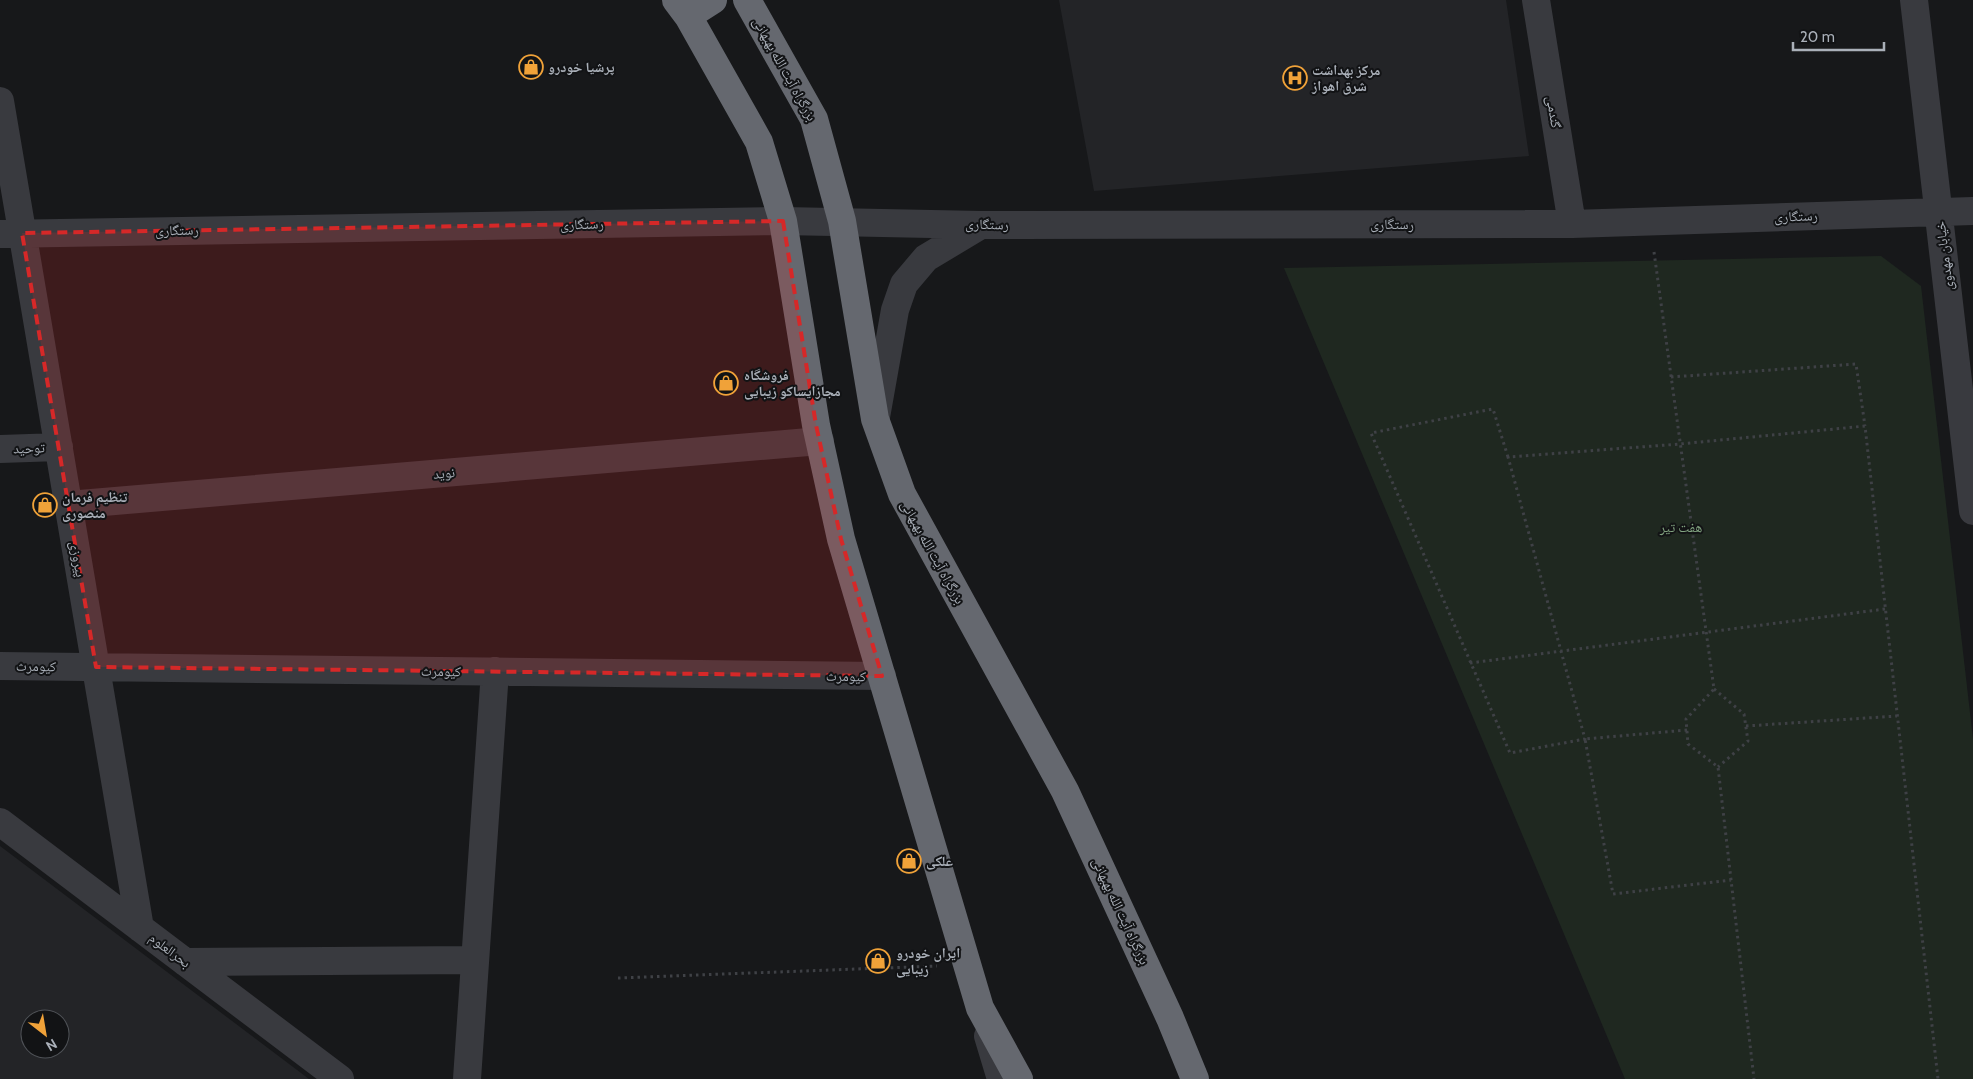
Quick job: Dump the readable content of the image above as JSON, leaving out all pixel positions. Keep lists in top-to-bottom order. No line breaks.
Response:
{"streets":{"highway":["بزرگراه آیت الله بهبهانی"],"street":["گندمی","رستگاری","خیابان مهدوی","توحید","نوید","پیروزی","کیومرث","بحرالعلوم"]},"crossings":[["بزرگراه آیت الله بهبهانی","رستگاری"],["گندمی","رستگاری"],["رستگاری","خیابان مهدوی"],["رستگاری","پیروزی"],["توحید","پیروزی"],["نوید","پیروزی"],["پیروزی","کیومرث"],["پیروزی","بحرالعلوم"]],"parks":["هفت تیر"],"places":{"shop":["پرشيا خودرو","فروشگاه مجازایساکو زیبایی","تنظیم فرمان منصوری","علکی","ایران خودرو زیبایی"],"hospital":["مرکز بهداشت شرق اهواز"]},"scale_bar":"20 m","north":"bottom right"}
